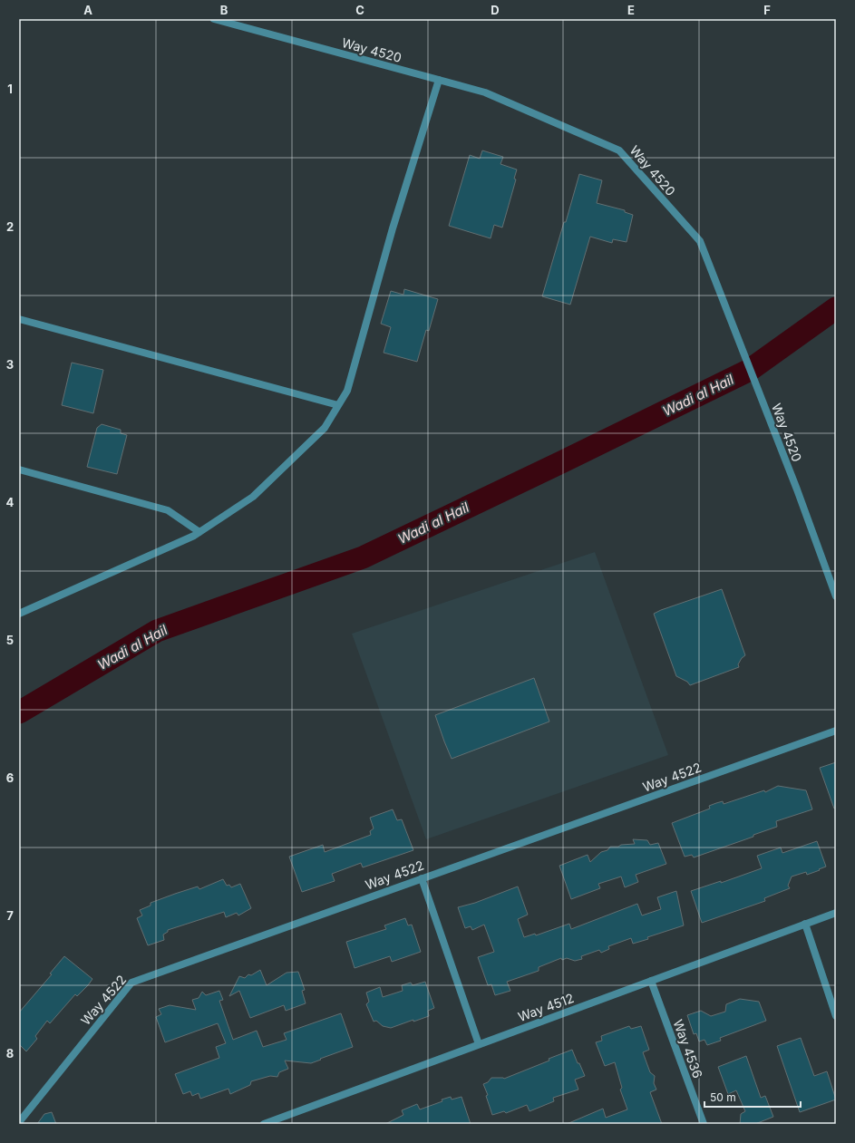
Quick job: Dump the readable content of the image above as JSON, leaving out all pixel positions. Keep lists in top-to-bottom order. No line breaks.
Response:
{"streets":{"street":["Way 4520","Way 4522","Way 4512","Way 4536"]},"crossings":[["Way 4512","Way 4536"]],"water":["Wadi al Hail"],"scale_bar":"50 m","grid":{"columns":["A","B","C","D","E","F"],"rows":["1","2","3","4","5","6","7","8"]}}
